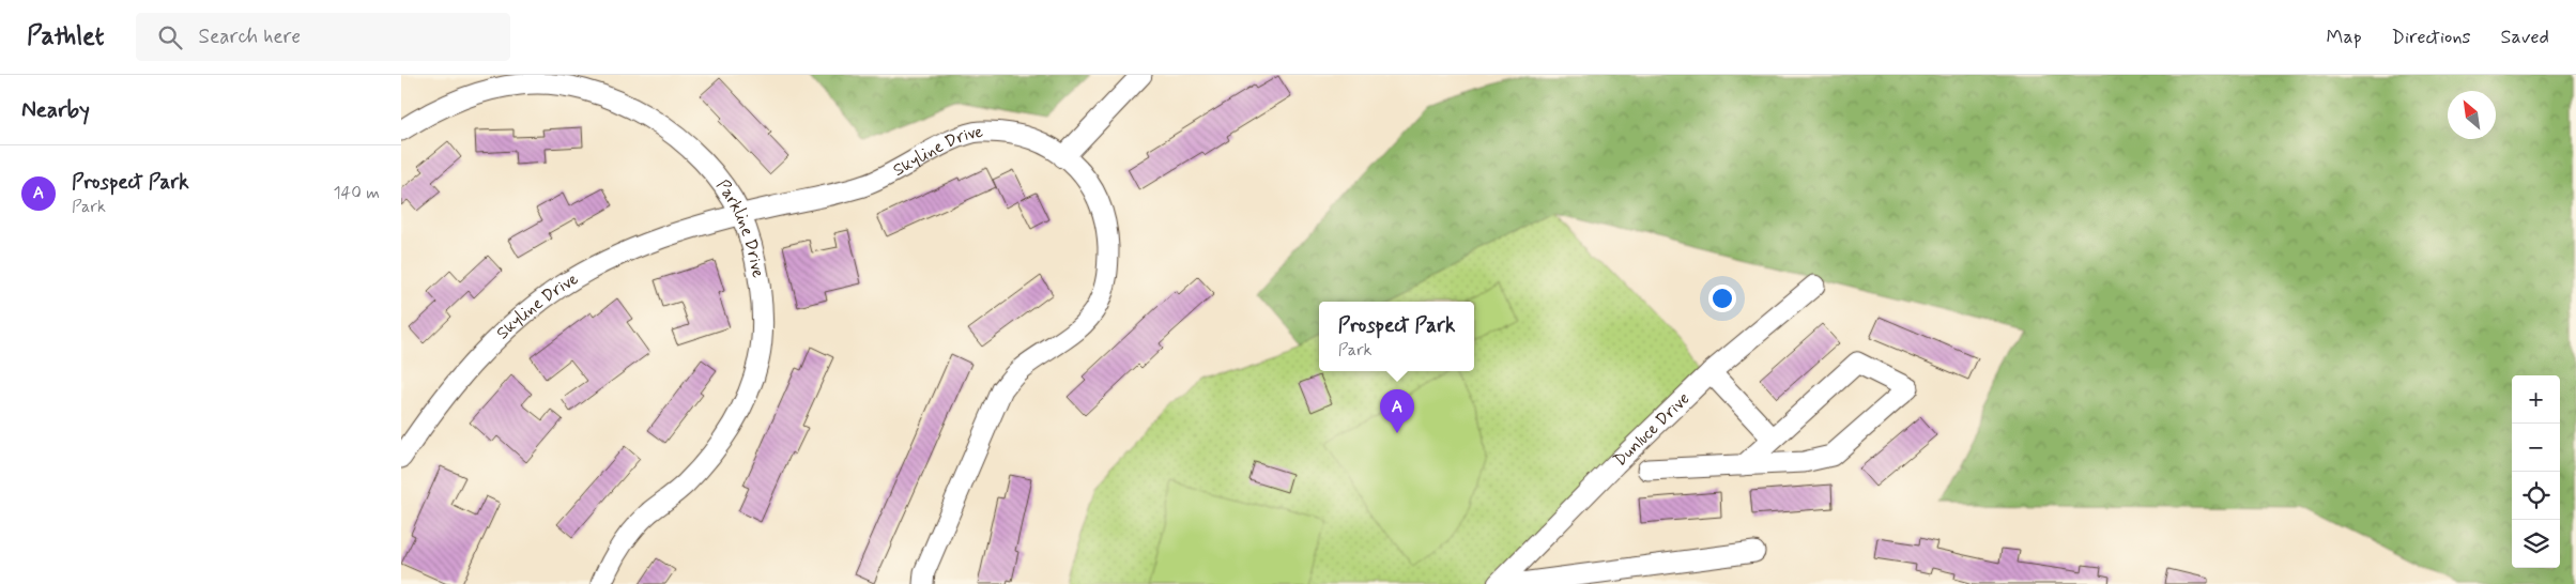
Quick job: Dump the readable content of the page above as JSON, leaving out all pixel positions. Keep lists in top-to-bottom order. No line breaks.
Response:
{"streets":{"street":["Skyline Drive","Parkline Drive","Dunluce Drive"]},"crossings":[["Skyline Drive","Parkline Drive"]],"north":"top left","page":{"header":"Pathlet","search":"Search here","nav":["Map","Directions","Saved"],"heading":"Nearby","list":[{"mark":"A","name":"Prospect Park","note":"Park","value":"140 m"}],"popup":["Prospect Park","Park"],"map_buttons":["+","−"],"pins":"A"}}
